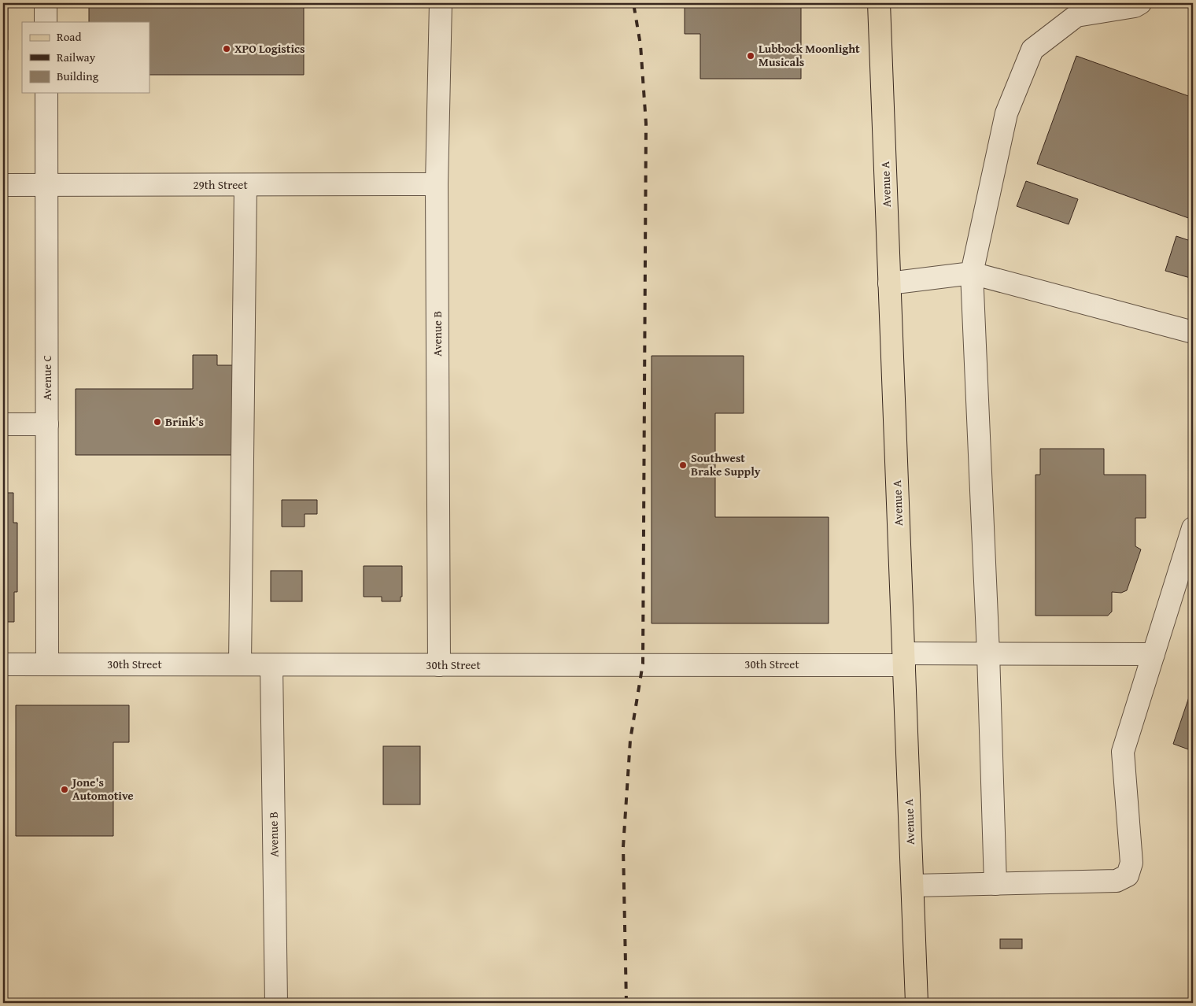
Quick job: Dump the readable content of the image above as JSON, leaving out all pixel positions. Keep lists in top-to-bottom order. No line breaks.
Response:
{"streets":{"main road":["Avenue A"],"street":["29th Street","Avenue B","Avenue C","30th Street"]},"crossings":[["Avenue A","30th Street"],["29th Street","Avenue B"],["29th Street","Avenue C"],["Avenue B","30th Street"],["Avenue C","30th Street"]],"places":["XPO Logistics","Lubbock Moonlight Musicals","Brink's","Southwest Brake Supply","Jone's Automotive"],"legend":["Road","Railway","Building"]}
